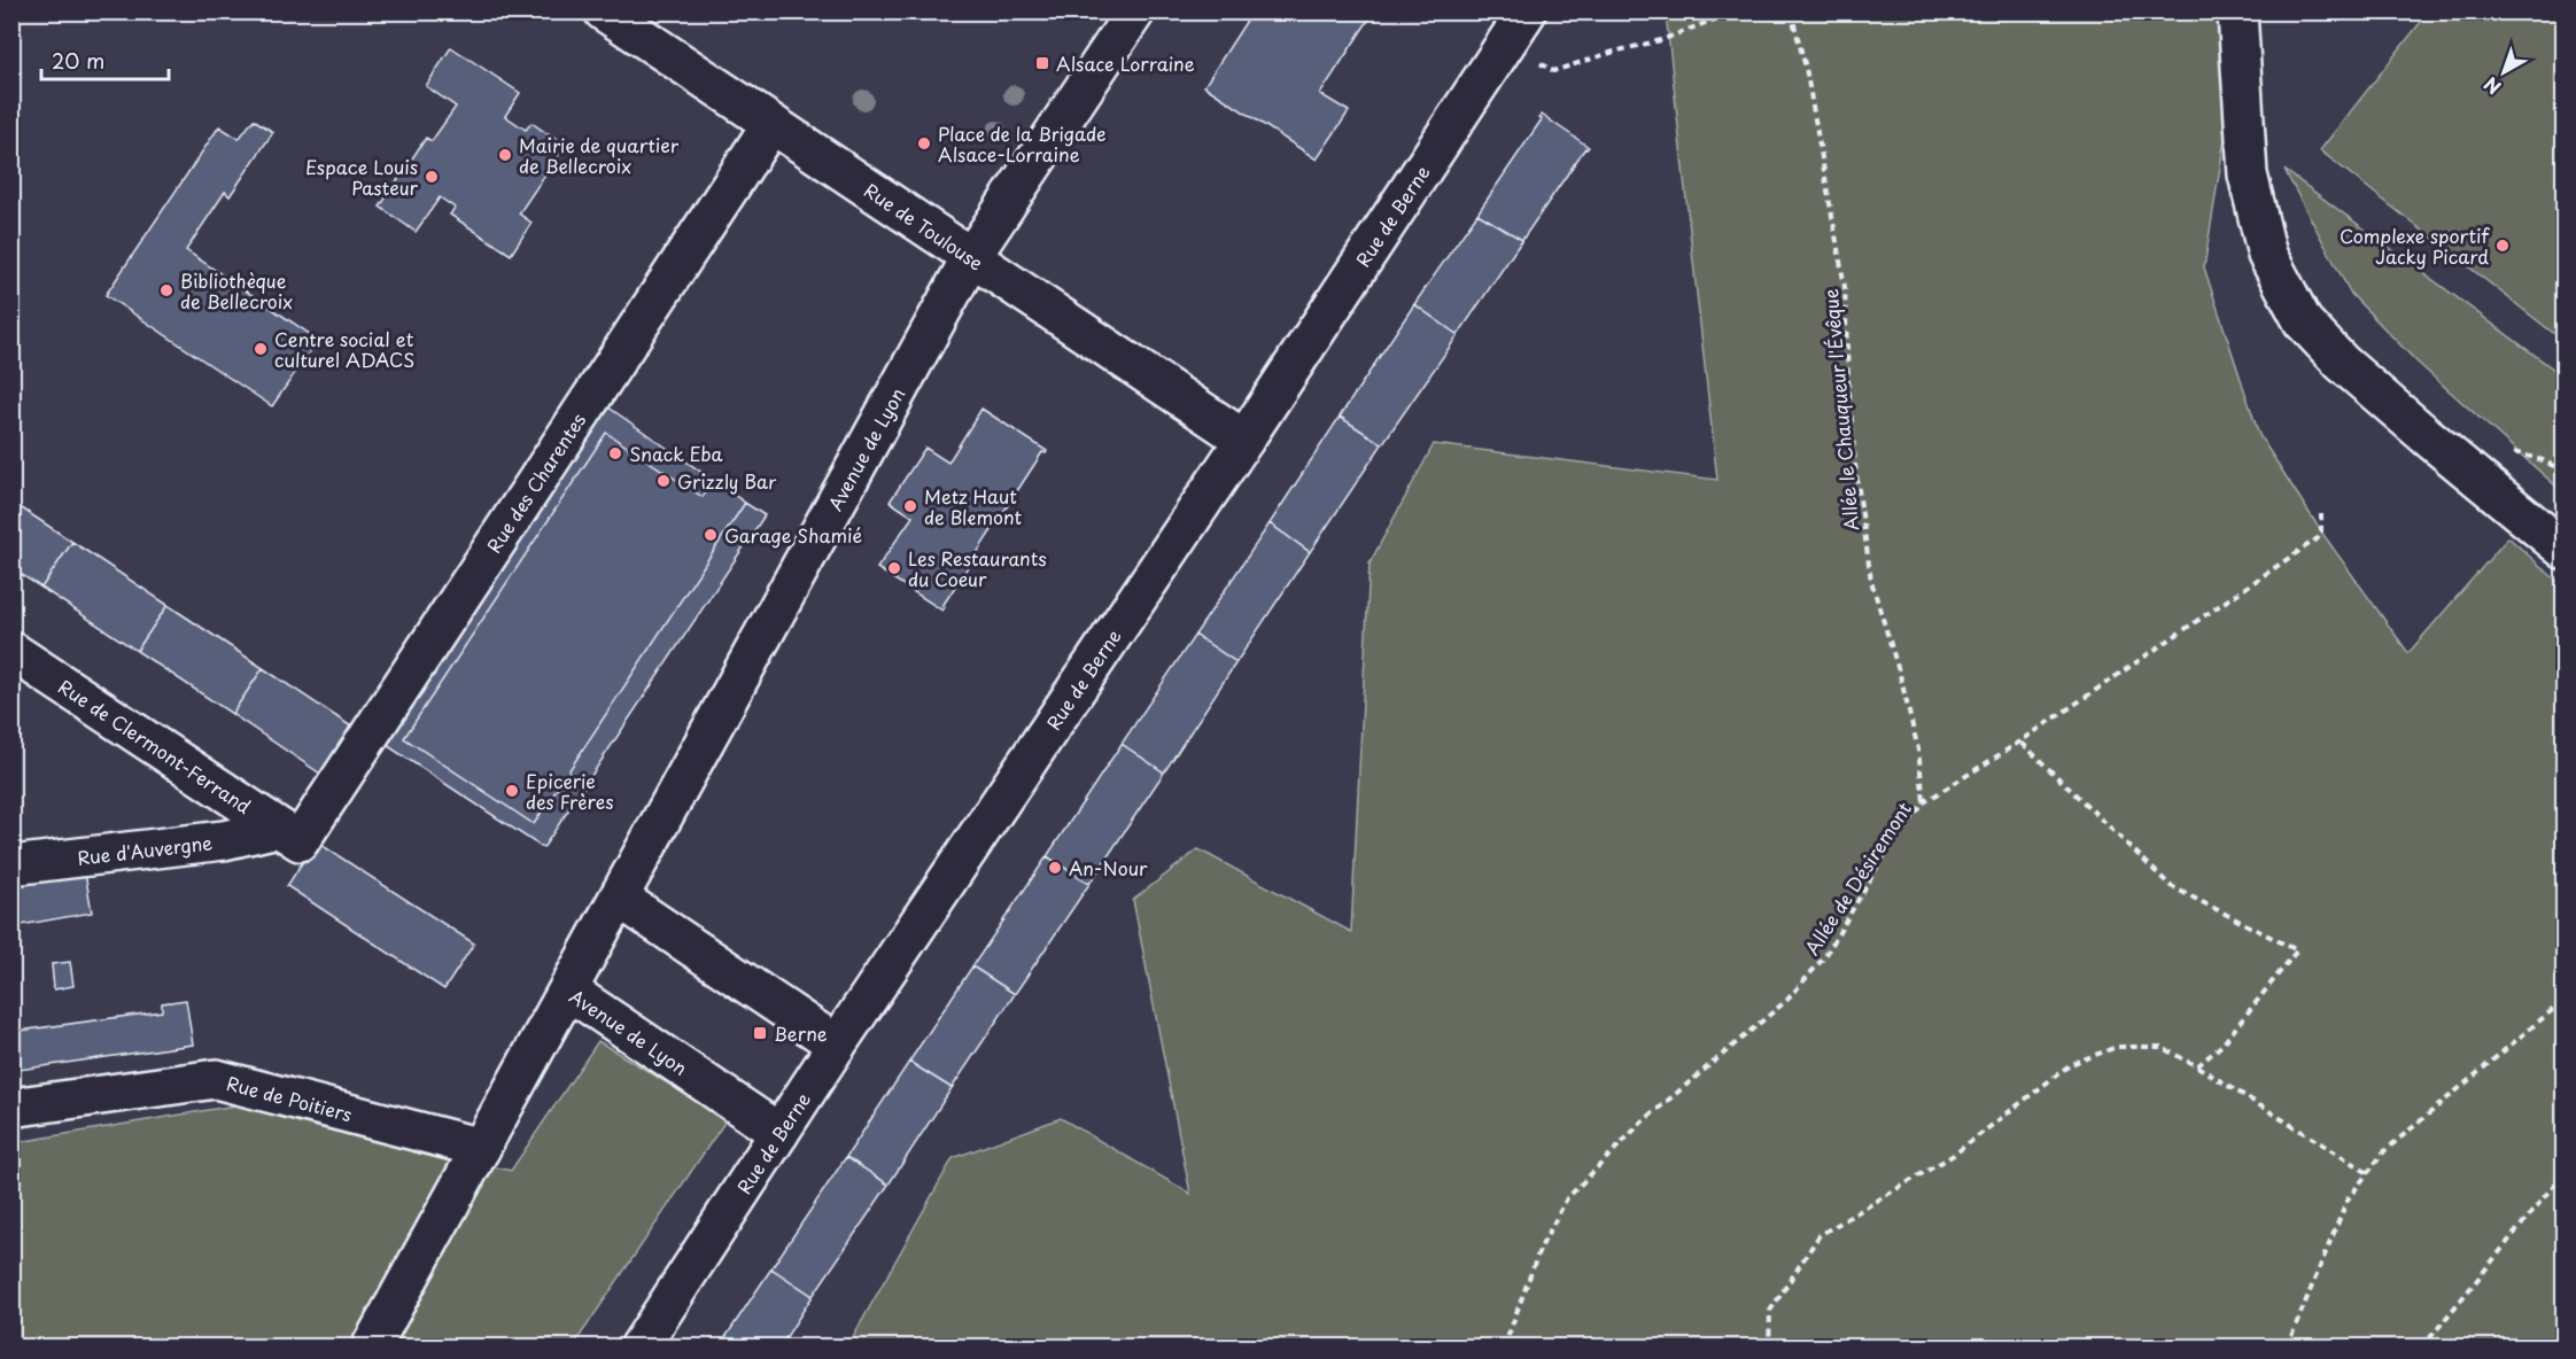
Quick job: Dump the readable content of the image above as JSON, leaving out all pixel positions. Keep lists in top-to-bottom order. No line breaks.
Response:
{"streets":{"street":["Rue de Berne","Rue de Toulouse","Avenue de Lyon","Rue des Charentes","Rue de Clermont-Ferrand","Rue d'Auvergne","Rue de Poitiers"],"path":["Allée le Chauqueur l'Évêque","Allée de Désiremont"]},"crossings":[["Rue de Berne","Rue de Toulouse"],["Rue de Berne","Avenue de Lyon"],["Rue de Toulouse","Avenue de Lyon"],["Rue de Toulouse","Rue des Charentes"],["Allée le Chauqueur l'Évêque","Allée de Désiremont"],["Rue des Charentes","Rue de Clermont-Ferrand"],["Rue des Charentes","Rue d'Auvergne"],["Rue de Clermont-Ferrand","Rue d'Auvergne"]],"places":{"transit":["Alsace Lorraine","Berne"],"other":["Place de la Brigade Alsace-Lorraine","Mairie de quartier de Bellecroix","Espace Louis Pasteur","Complexe sportif Jacky Picard","Bibliothèque de Bellecroix","Centre social et culturel ADACS","Snack Eba","Grizzly Bar","Metz Haut de Blemont","Garage Shamié","Les Restaurants du Coeur","Epicerie des Frères","An-Nour"]},"scale_bar":"20 m","north":"bottom left"}
